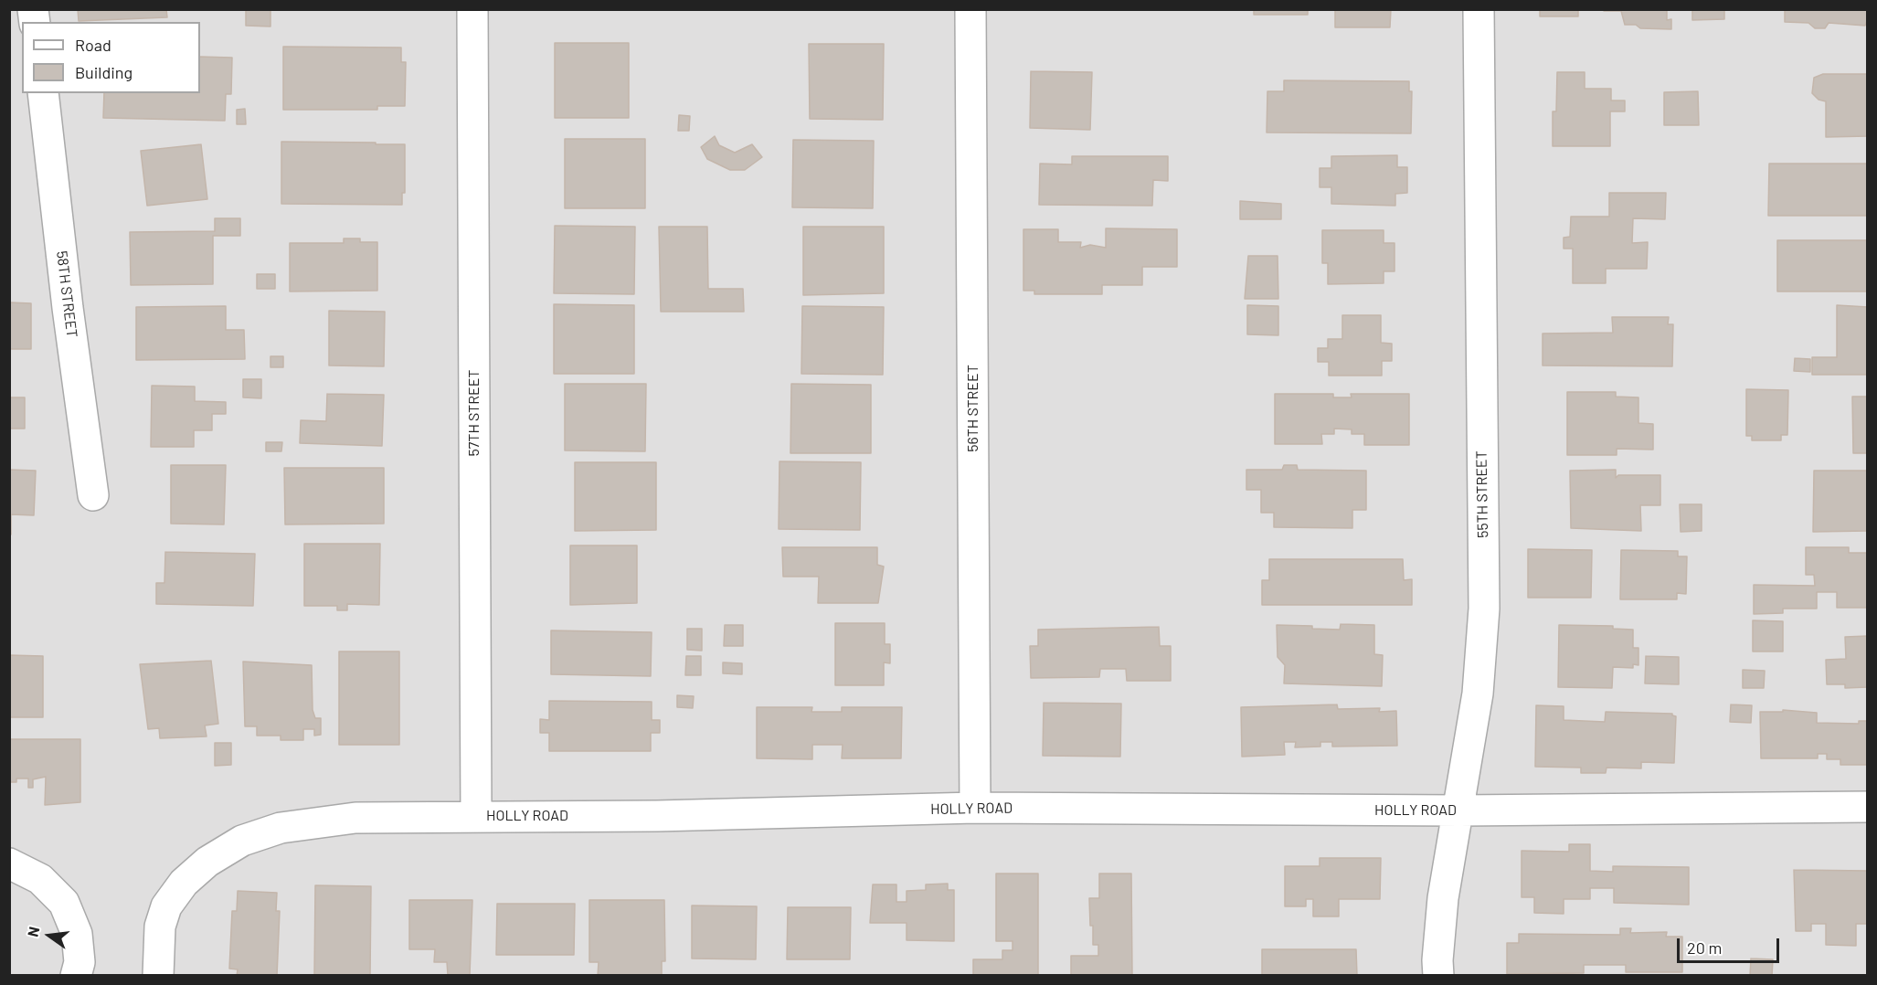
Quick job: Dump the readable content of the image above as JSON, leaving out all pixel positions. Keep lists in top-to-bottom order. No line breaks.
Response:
{"streets":{"street":["58TH STREET","56TH STREET","57TH STREET","55TH STREET","HOLLY ROAD"]},"crossings":[["56TH STREET","HOLLY ROAD"],["57TH STREET","HOLLY ROAD"],["55TH STREET","HOLLY ROAD"]],"legend":["Road","Building"],"scale_bar":"20 m","north":"left"}
